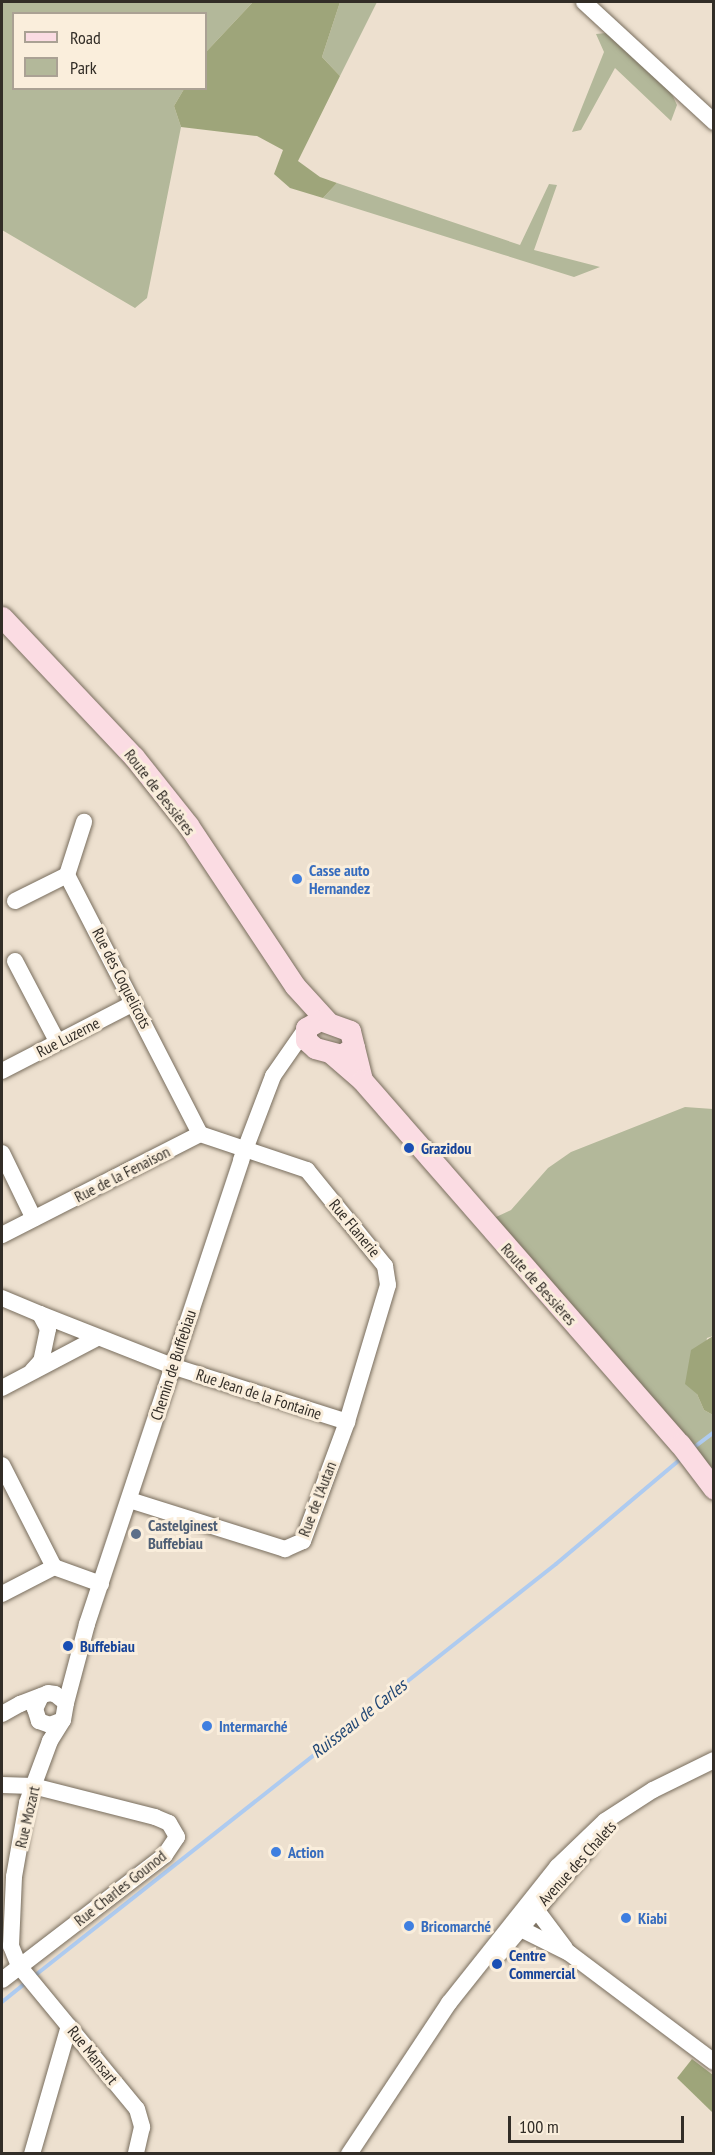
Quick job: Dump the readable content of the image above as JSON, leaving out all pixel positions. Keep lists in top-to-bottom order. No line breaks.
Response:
{"streets":{"main road":["Route de Bessières"],"street":["Rue des Coquelicots","Rue Luzerne","Rue de la Fenaison","Rue Flanerie","Chemin de Buffebiau","Rue Jean de la Fontaine","Rue de l'Autan","Rue Mozart","Avenue des Chalets","Rue Charles Gounod","Rue Mansart"]},"crossings":[["Route de Bessières","Chemin de Buffebiau"],["Rue des Coquelicots","Rue Luzerne"],["Rue des Coquelicots","Rue de la Fenaison"],["Rue Flanerie","Chemin de Buffebiau"],["Rue Flanerie","Rue Jean de la Fontaine"],["Rue Flanerie","Rue de l'Autan"],["Chemin de Buffebiau","Rue Jean de la Fontaine"],["Chemin de Buffebiau","Rue de l'Autan"],["Chemin de Buffebiau","Rue Mozart"],["Rue Jean de la Fontaine","Rue de l'Autan"],["Rue Mozart","Rue Charles Gounod"],["Rue Mozart","Rue Mansart"],["Rue Charles Gounod","Rue Mansart"]],"water":["Ruisseau de Carles"],"places":["Casse auto Hernandez","Grazidou","Castelginest Buffebiau","Buffebiau","Intermarché","Action","Kiabi","Bricomarché","Centre Commercial"],"legend":["Road","Park"],"scale_bar":"100 m"}
